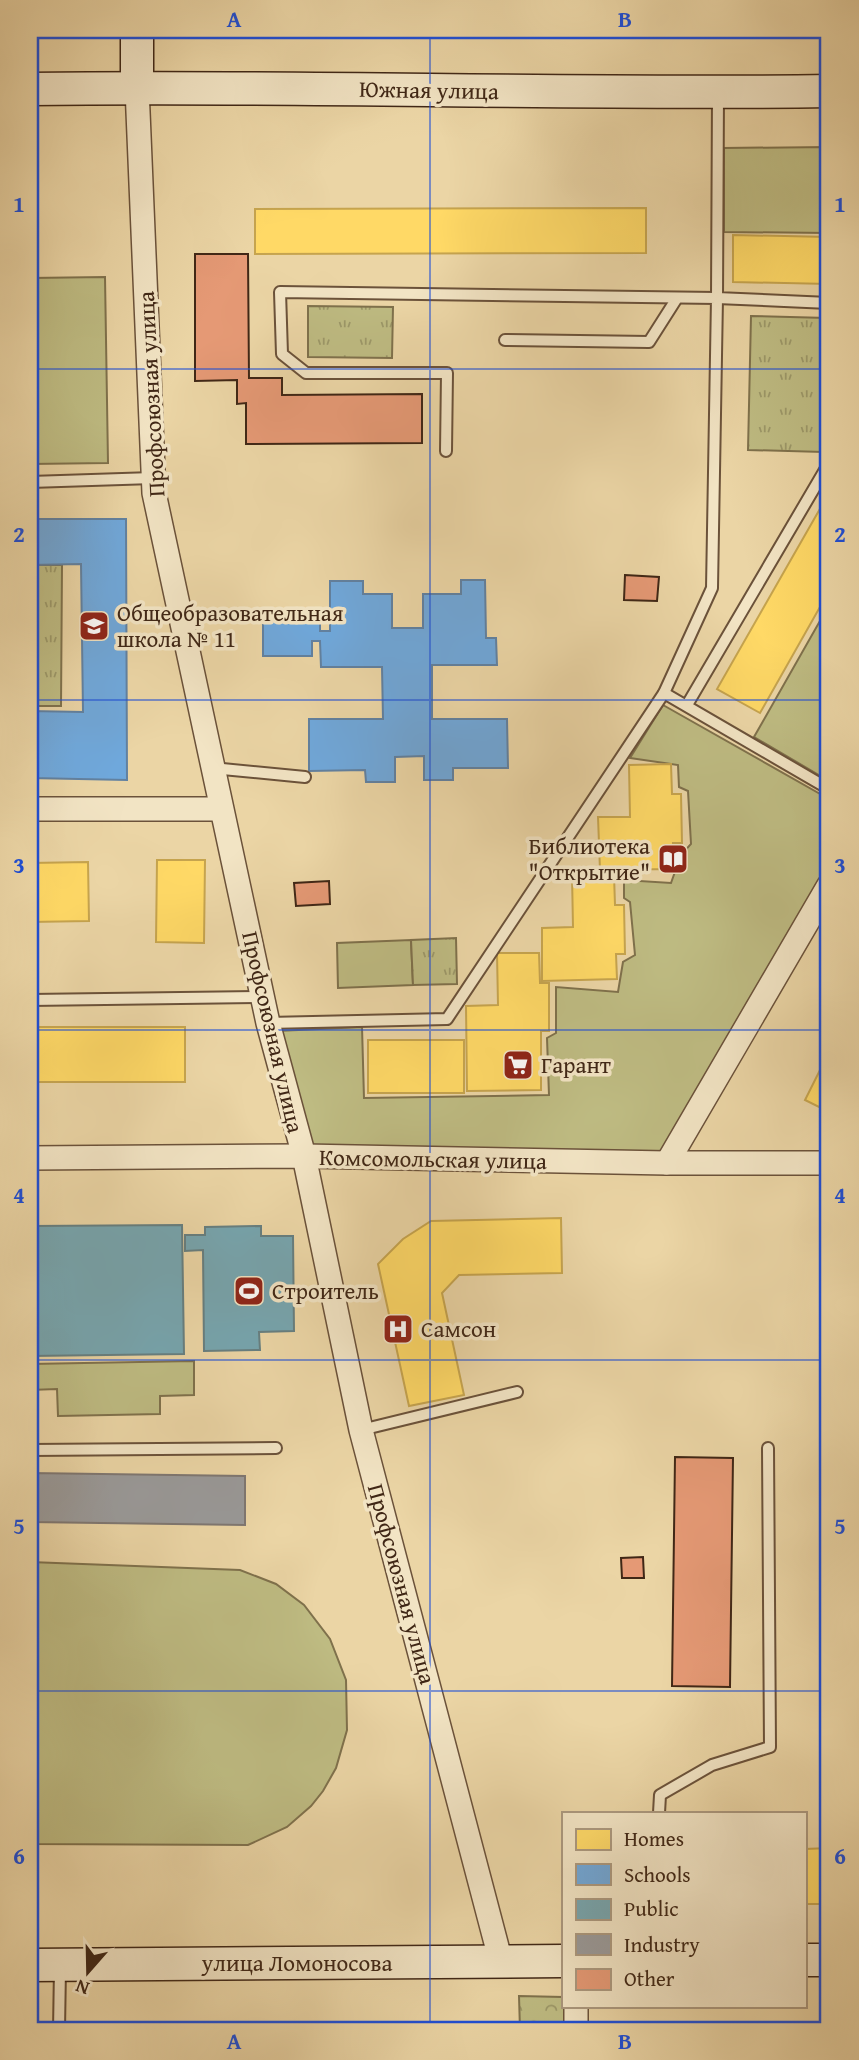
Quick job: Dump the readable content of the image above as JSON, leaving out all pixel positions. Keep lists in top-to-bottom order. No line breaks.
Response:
{"streets":{"main road":["Южная улица","улица Ломоносова"],"street":["Профсоюзная улица","Комсомольская улица"]},"crossings":[["Южная улица","Профсоюзная улица"],["Профсоюзная улица","Комсомольская улица"],["Профсоюзная улица","улица Ломоносова"]],"places":{"school or university":["Общеобразовательная школа № 11"],"library":["Библиотека \"Открытие\""],"supermarket":["Гарант"],"sports":["Строитель"],"hospital":["Самсон"]},"legend":["Homes","Schools","Public","Industry","Other"],"north":"bottom","grid":{"columns":["A","B"],"rows":["1","2","3","4","5","6"]}}
